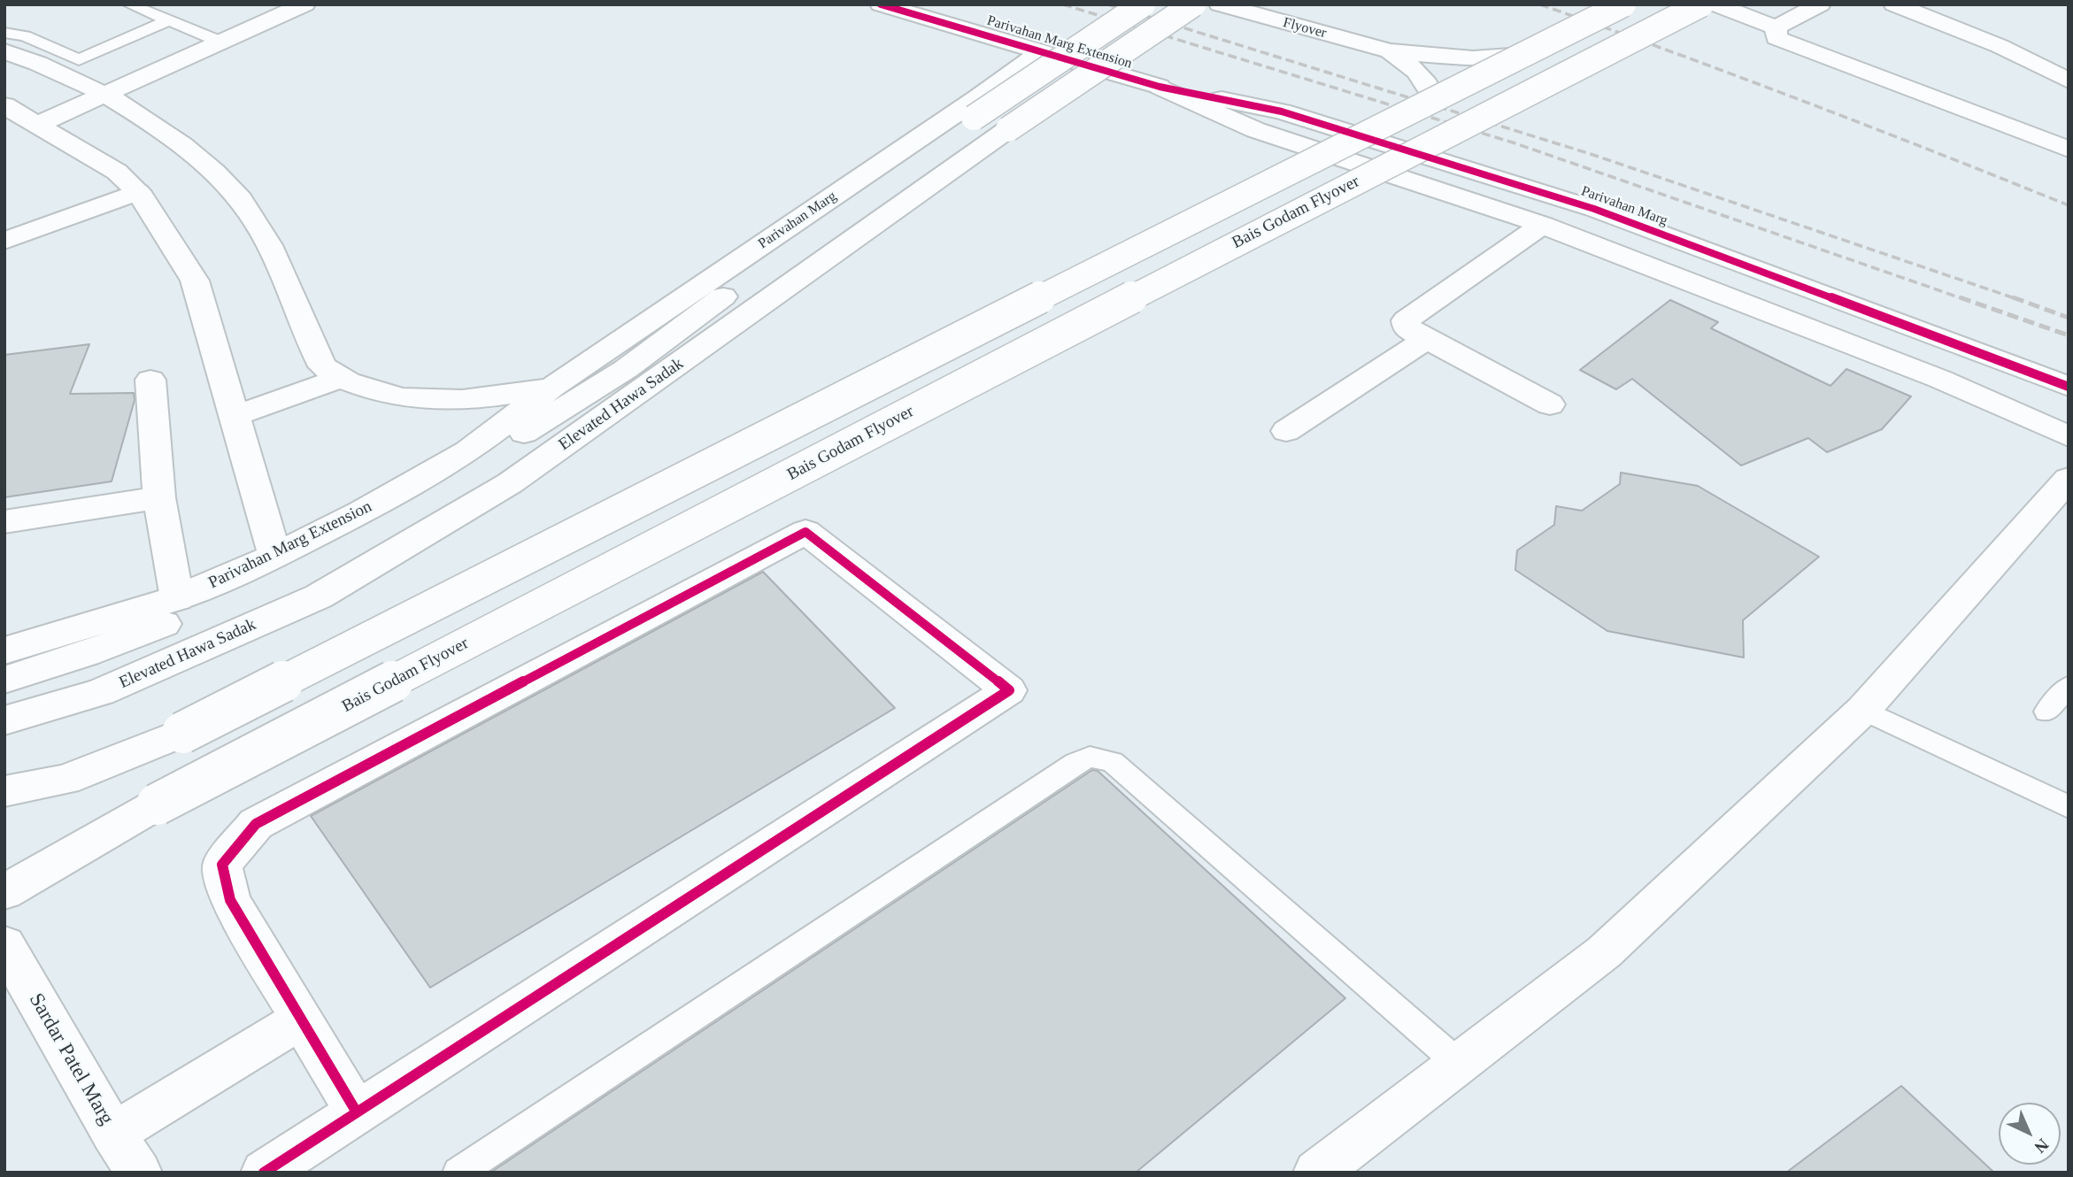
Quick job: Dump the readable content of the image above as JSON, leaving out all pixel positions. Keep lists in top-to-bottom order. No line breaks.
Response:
{"streets":{"street":["Flyover","Parivahan Marg Extension","Parivahan Marg","Bais Godam Flyover","Elevated Hawa Sadak","Sardar Patel Marg"]},"crossings":[["Parivahan Marg Extension","Parivahan Marg"]],"north":"bottom right"}
